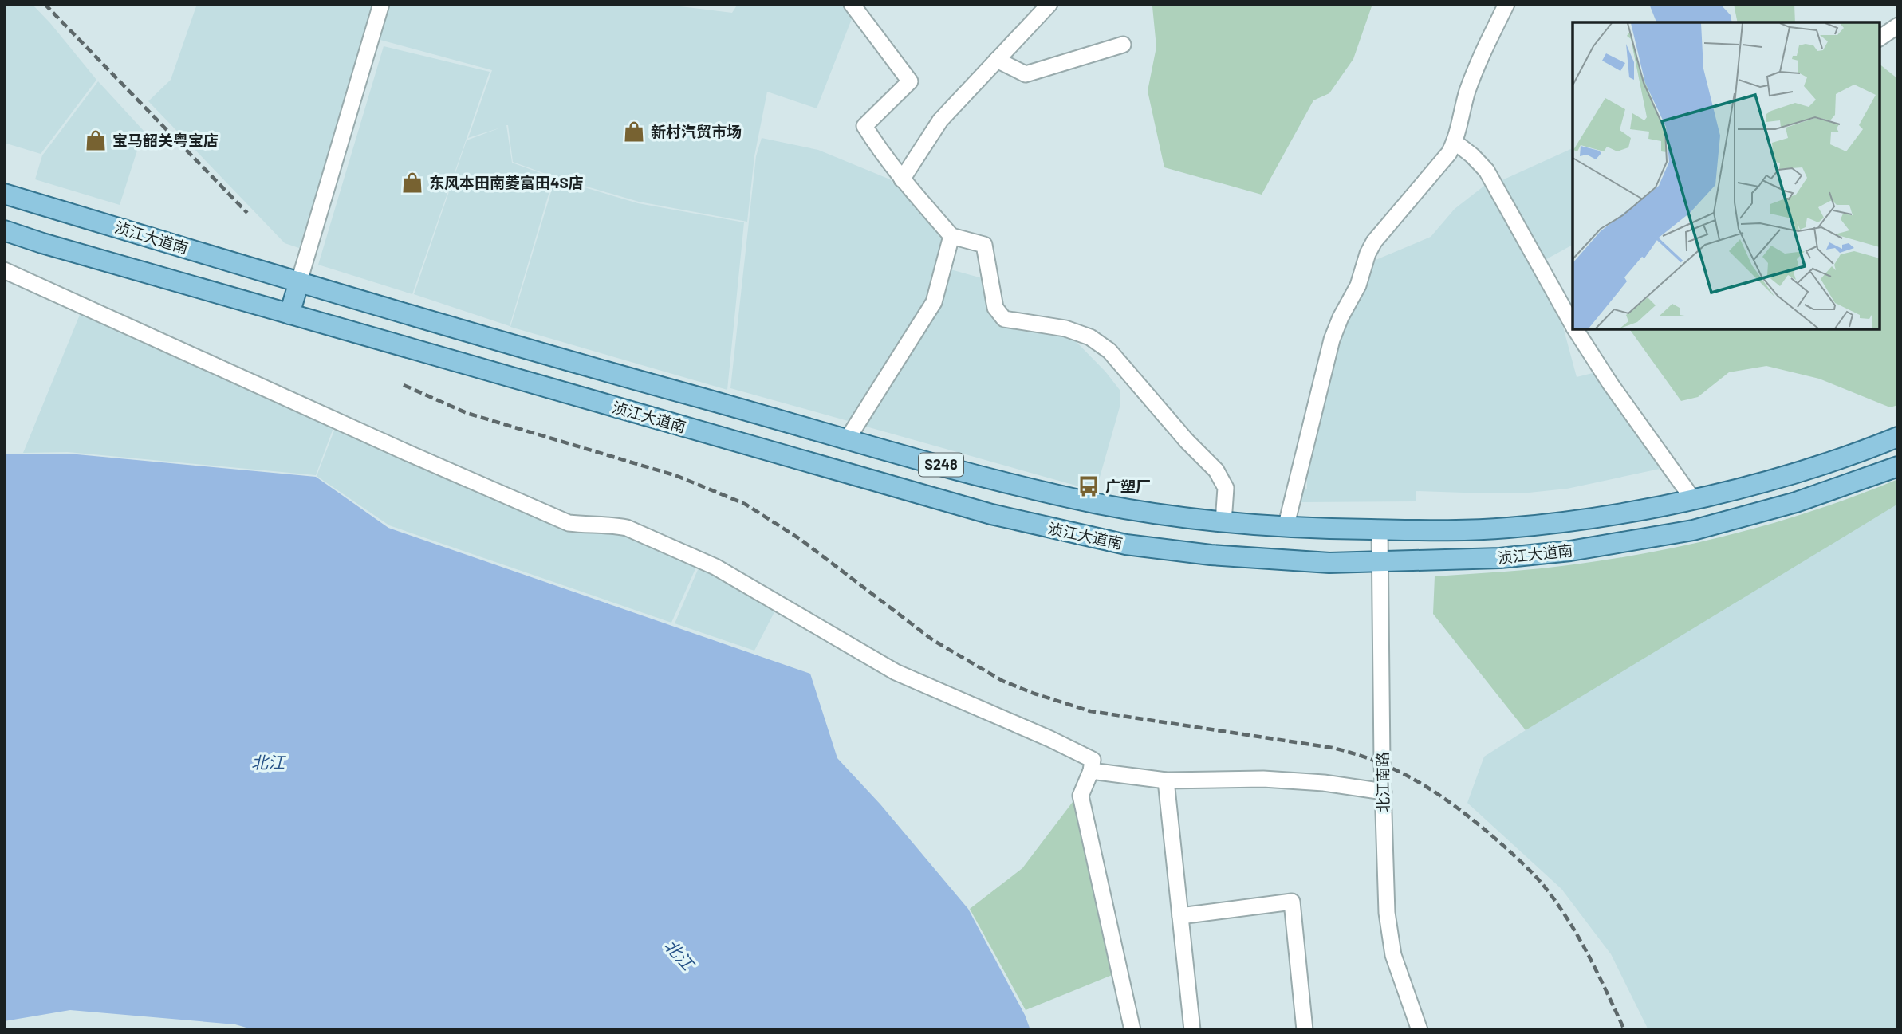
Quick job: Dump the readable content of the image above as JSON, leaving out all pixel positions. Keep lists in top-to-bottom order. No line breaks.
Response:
{"streets":{"main road":["浈江大道南","S248"],"street":["北江南路"]},"crossings":[["浈江大道南","北江南路"]],"water":["北江"],"places":{"shop":["新村汽贸市场","宝马韶关粤宝店","东风本田南菱富田4S店"],"bus stop":["广塑厂"]}}
